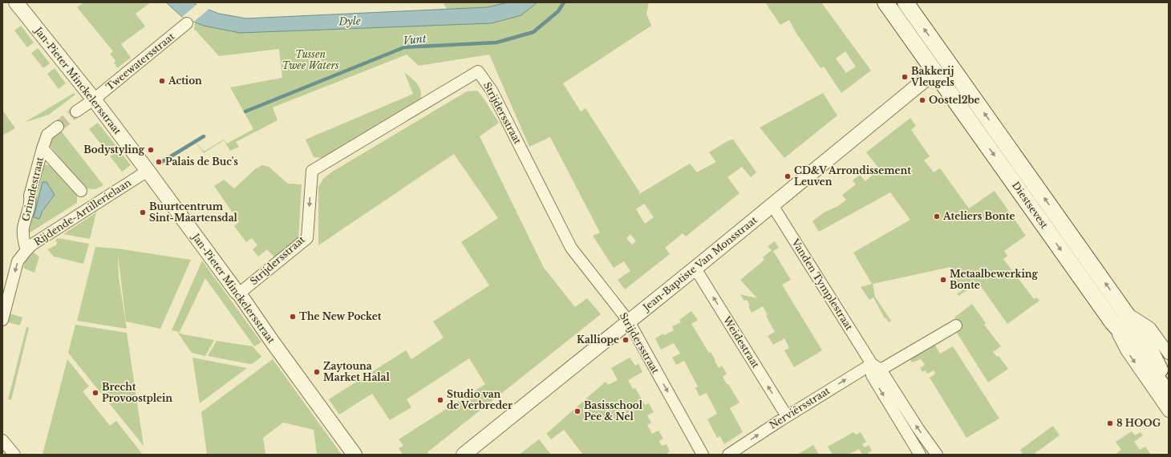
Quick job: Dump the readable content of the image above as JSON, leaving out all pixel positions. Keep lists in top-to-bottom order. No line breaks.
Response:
{"streets":{"main road":["Diestsevest"],"street":["Tweewatersstraat","Jan-Pieter Minckelersstraat","Strijdersstraat","Grimdestraat","Rijdende-Artillerielaan","Jean-Baptiste Van Monsstraat","Vanden Tymplestraat","Weidestraat","Nerviërsstraat"]},"crossings":[["Tweewatersstraat","Jan-Pieter Minckelersstraat"],["Jan-Pieter Minckelersstraat","Strijdersstraat"],["Jan-Pieter Minckelersstraat","Rijdende-Artillerielaan"],["Strijdersstraat","Jean-Baptiste Van Monsstraat"],["Grimdestraat","Rijdende-Artillerielaan"],["Diestsevest","Jean-Baptiste Van Monsstraat"],["Jean-Baptiste Van Monsstraat","Vanden Tymplestraat"],["Jean-Baptiste Van Monsstraat","Weidestraat"],["Vanden Tymplestraat","Nerviërsstraat"],["Weidestraat","Nerviërsstraat"]],"one_way":["Weidestraat","Nerviërsstraat"],"water":["Dyle","Vunt"],"parks":["Tussen Twee Waters"],"places":["Bakkerij Vleugels","Action","Oostel2be","Bodystyling","Palais de Buc's","CD&V Arrondissement Leuven","Buurtcentrum Sint-Maartensdal","Ateliers Bonte","Metaalbewerking Bonte","The New Pocket","Kalliope","Zaytouna Market Halal","Brecht Provoostplein","Studio van de Verbreder","Basisschool Pee & Nel","8 HOOG"]}
